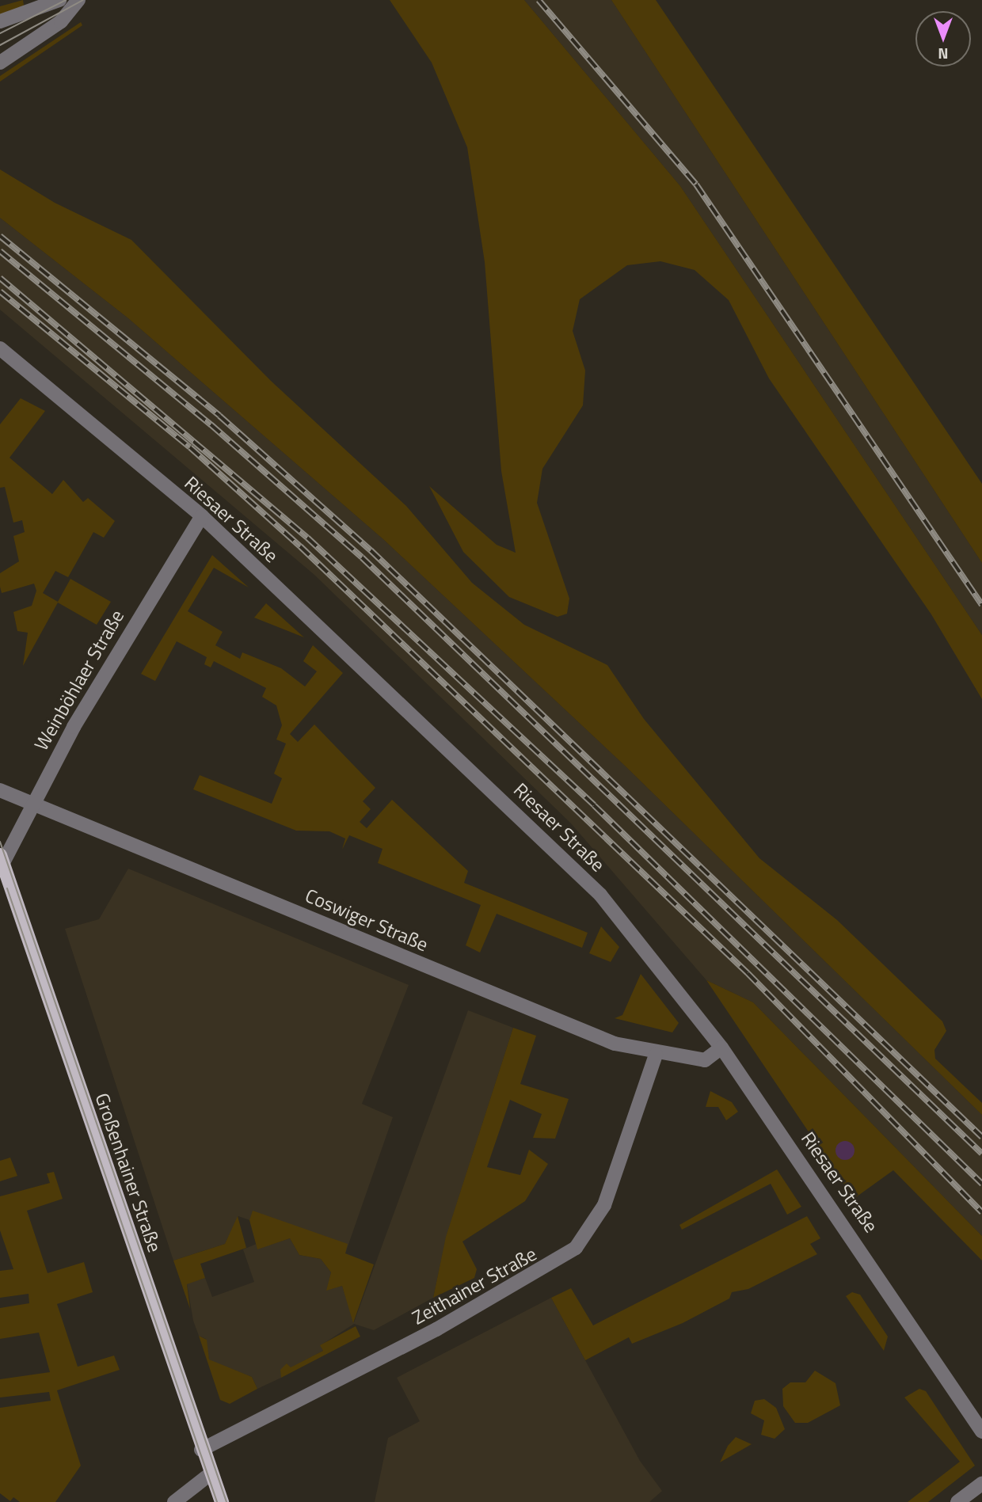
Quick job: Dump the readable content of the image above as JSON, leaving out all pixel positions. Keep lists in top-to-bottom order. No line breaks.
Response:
{"streets":{"main road":["Großenhainer Straße"],"street":["Riesaer Straße","Weinböhlaer Straße","Coswiger Straße","Zeithainer Straße"]},"crossings":[["Riesaer Straße","Weinböhlaer Straße"],["Riesaer Straße","Coswiger Straße"],["Weinböhlaer Straße","Coswiger Straße"],["Weinböhlaer Straße","Großenhainer Straße"],["Coswiger Straße","Zeithainer Straße"],["Großenhainer Straße","Zeithainer Straße"]],"north":"bottom"}
